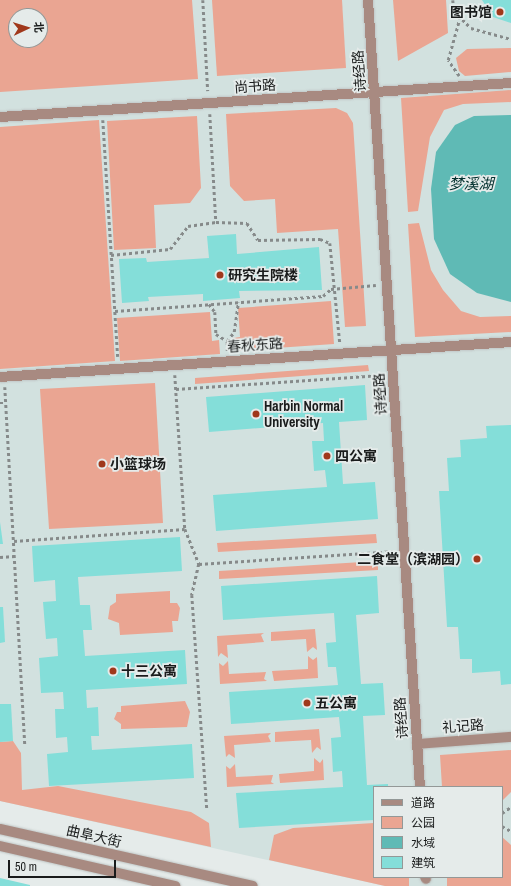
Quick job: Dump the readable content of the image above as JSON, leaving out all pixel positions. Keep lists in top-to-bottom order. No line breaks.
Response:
{"streets":{"street":["诗经路","尚书路","春秋东路","礼记路","曲阜大街"]},"crossings":[["诗经路","尚书路"],["诗经路","春秋东路"],["诗经路","礼记路"]],"water":["梦溪湖"],"places":["图书馆","研究生院楼","Harbin Normal University","四公寓","小篮球场","二食堂（滨湖园）","十三公寓","五公寓"],"legend":["道路","公园","水域","建筑"],"scale_bar":"50 m","north":"right"}
